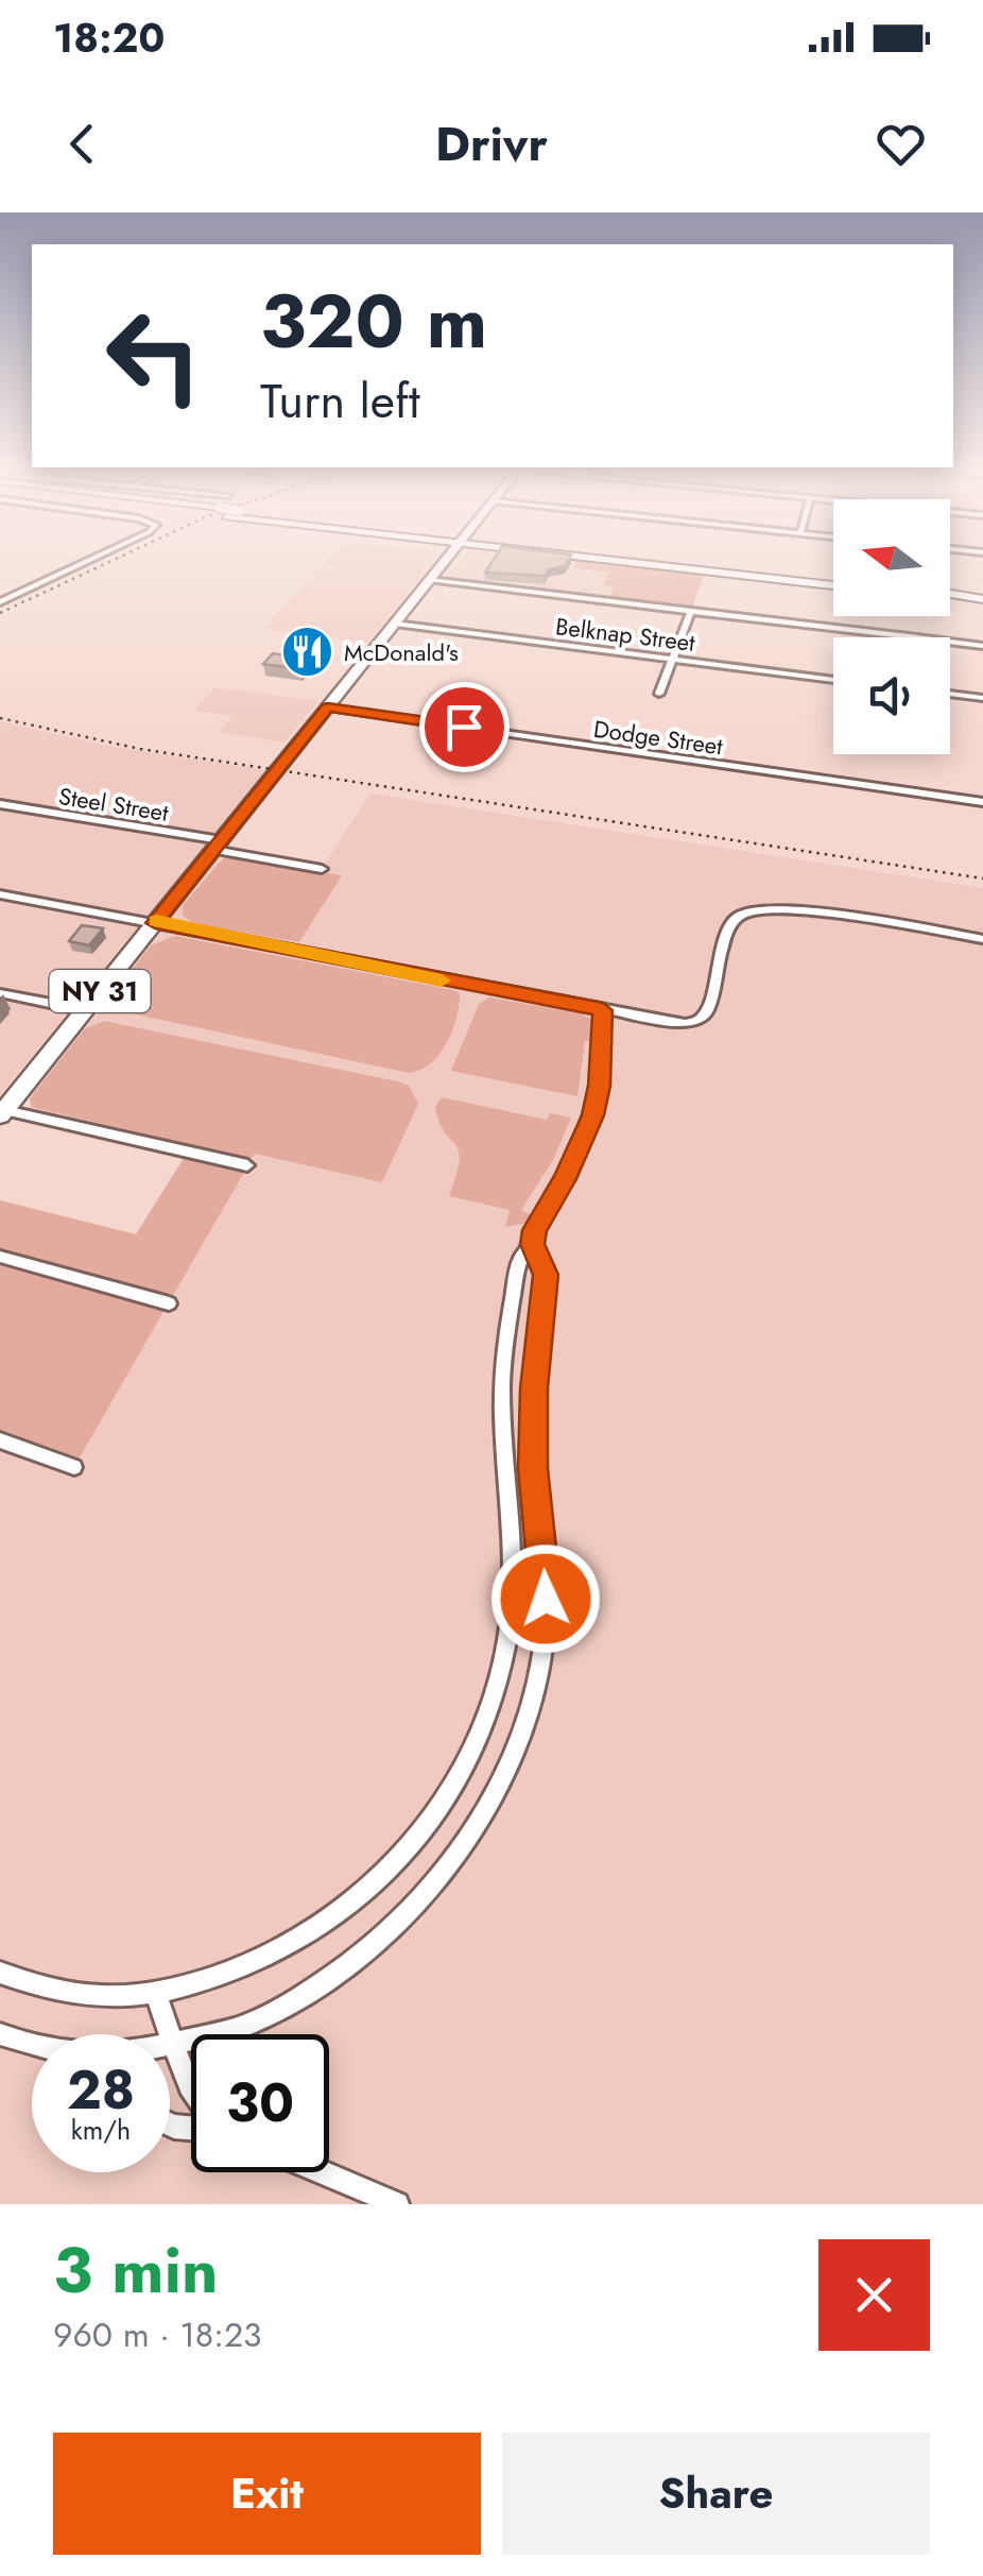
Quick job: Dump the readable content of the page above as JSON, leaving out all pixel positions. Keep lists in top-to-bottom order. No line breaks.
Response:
{"streets":{"main road":["NY 31"],"street":["Belknap Street","Dodge Street","Steel Street"]},"crossings":[["Belknap Street","NY 31"],["Dodge Street","NY 31"],["Steel Street","NY 31"]],"places":{"restaurant":["McDonald's"]},"north":"left","page":{"status":"18:20","header":"Drivr","turn":["320 m","Turn left"],"speed":"28 km/h","limit":"30","heading":["3 min","960 m · 18:23"],"buttons":["Exit","Share"]}}
